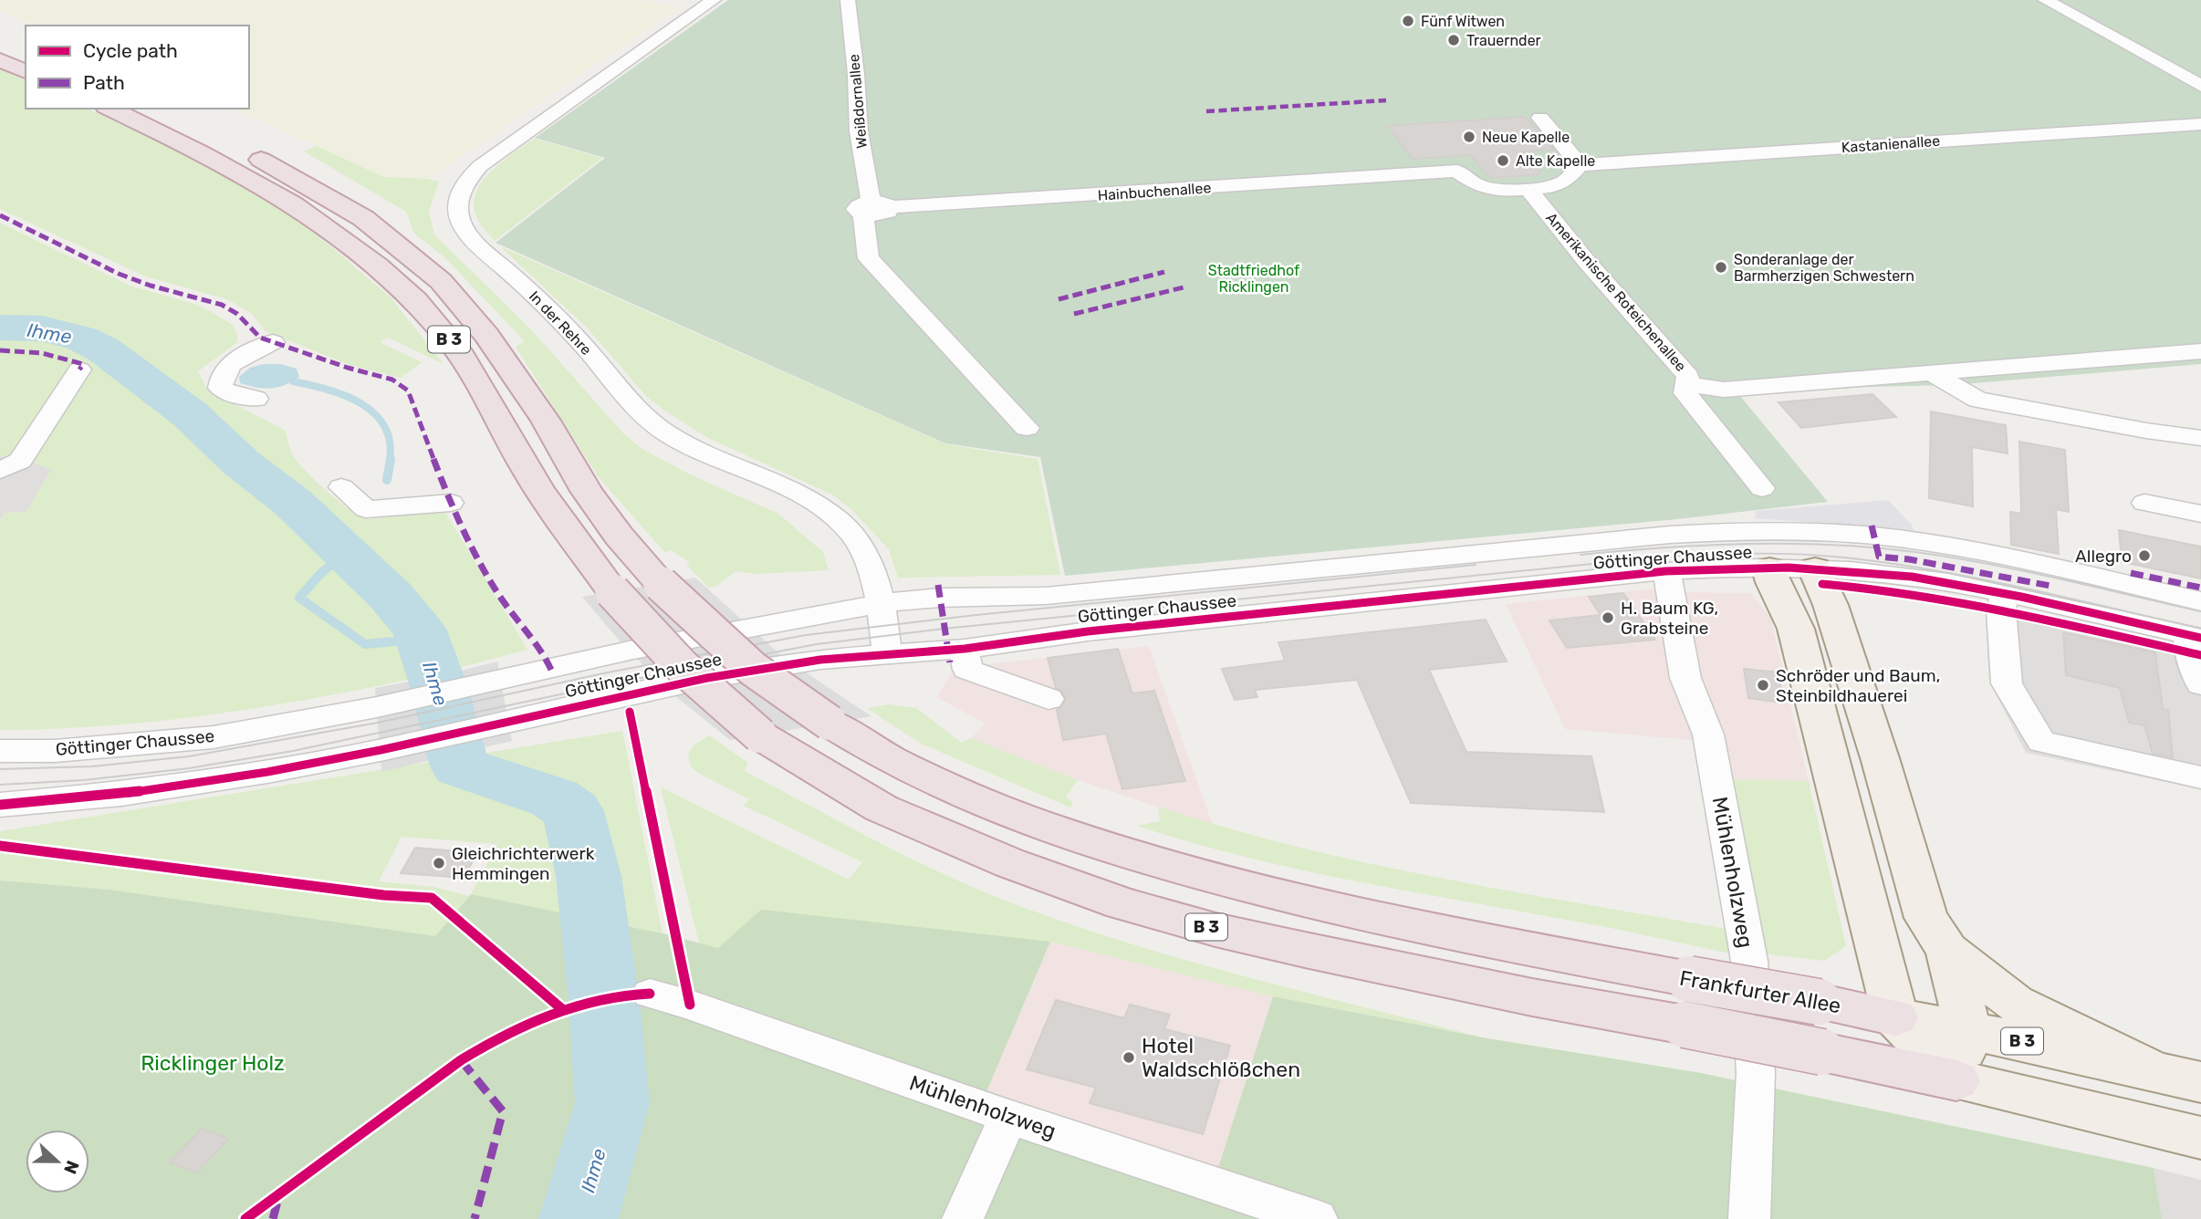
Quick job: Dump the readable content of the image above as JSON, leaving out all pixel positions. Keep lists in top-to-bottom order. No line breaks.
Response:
{"streets":{"highway":["B 3","Frankfurter Allee"],"street":["Weißdornallee","Kastanienallee","Hainbuchenallee","Amerikanische Roteichenallee","In der Rehre","Göttinger Chaussee","Mühlenholzweg"]},"crossings":[["Weißdornallee","Hainbuchenallee"],["Hainbuchenallee","Amerikanische Roteichenallee"],["In der Rehre","Göttinger Chaussee"],["Göttinger Chaussee","Mühlenholzweg"]],"water":["Ihme"],"parks":["Stadtfriedhof Ricklingen","Ricklinger Holz"],"places":["Fünf Witwen","Trauernder","Neue Kapelle","Alte Kapelle","Sonderanlage der Barmherzigen Schwestern","Allegro","H. Baum KG, Grabsteine","Schröder und Baum, Steinbildhauerei","Gleichrichterwerk Hemmingen","Hotel Waldschlößchen"],"legend":["Cycle path","Path"],"north":"right"}
